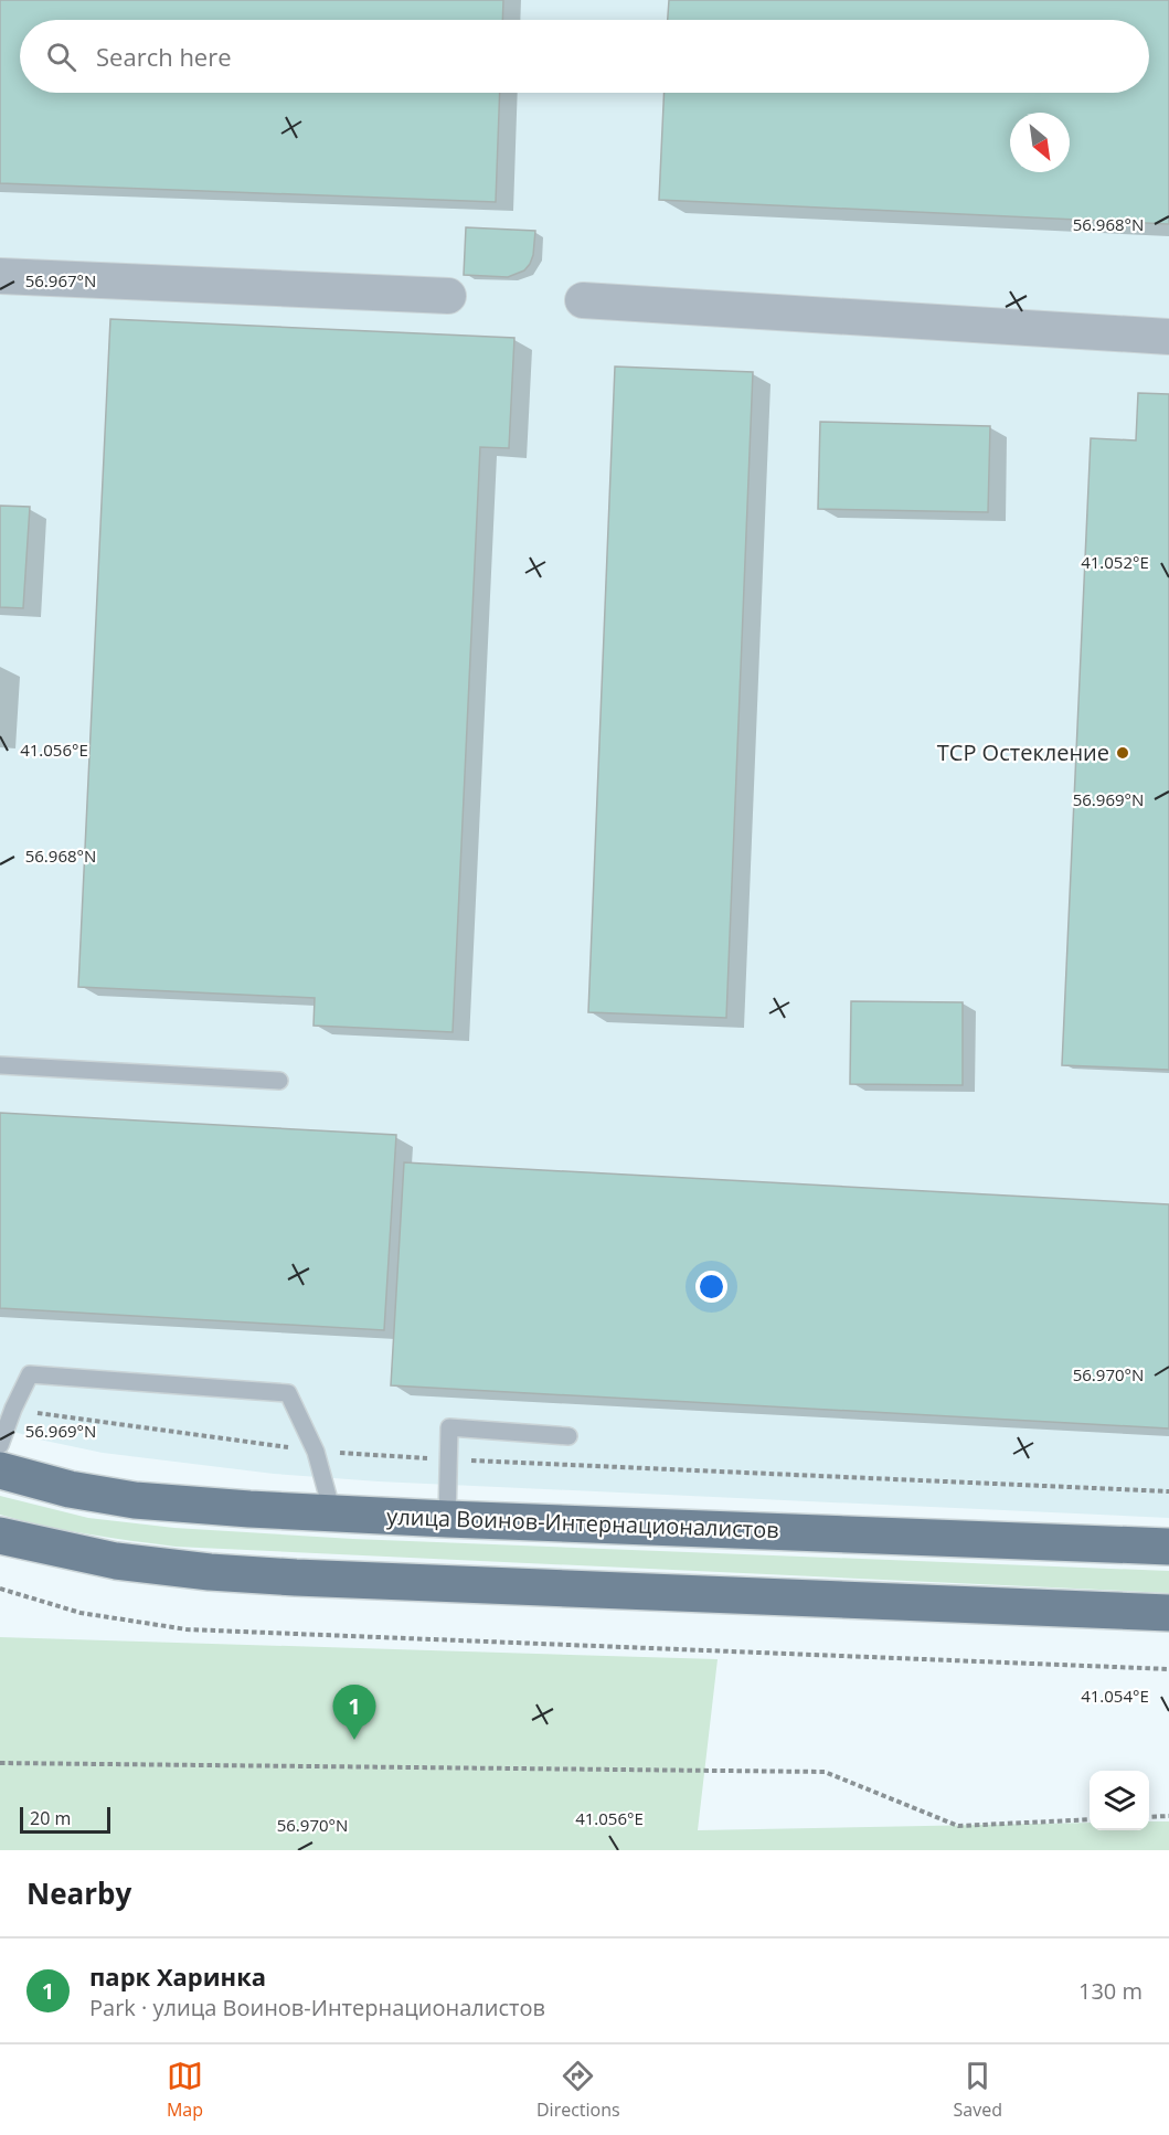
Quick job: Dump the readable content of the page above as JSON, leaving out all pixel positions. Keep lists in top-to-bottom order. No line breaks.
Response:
{"streets":{"main road":["улица Воинов-Интернационалистов"]},"places":["ТСР Остекление"],"scale_bar":"20 m","north":"bottom right","page":{"search":"Search here","pins":"1","scale":"20 m","heading":"Nearby","list":[{"mark":"1","name":"парк Харинка","note":"Park · улица Воинов-Интернационалистов","value":"130 m"}],"nav":["Map","Directions","Saved"]},"coordinates":["56.968°N","56.967°N","41.052°E","41.056°E","56.969°N","56.970°N","41.054°E"]}
